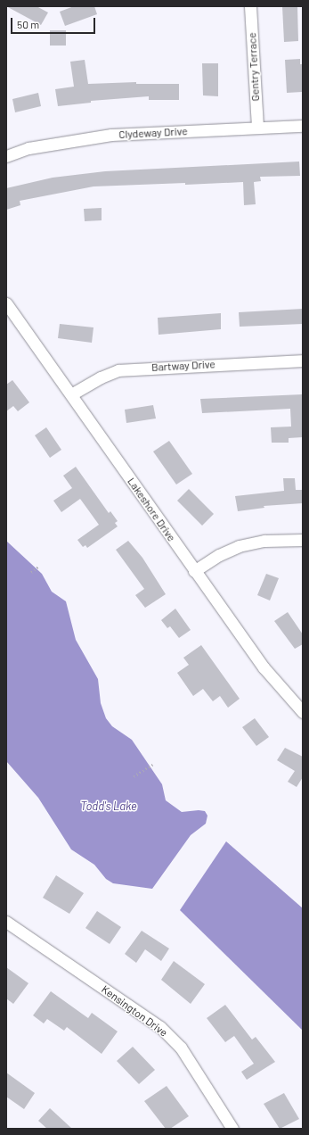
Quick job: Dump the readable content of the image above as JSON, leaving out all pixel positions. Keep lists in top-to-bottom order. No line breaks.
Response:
{"streets":{"street":["Gentry Terrace","Clydeway Drive","Bartway Drive","Lakeshore Drive","Kensington Drive"]},"crossings":[["Gentry Terrace","Clydeway Drive"],["Bartway Drive","Lakeshore Drive"]],"water":["Todd's Lake"],"scale_bar":"50 m"}
